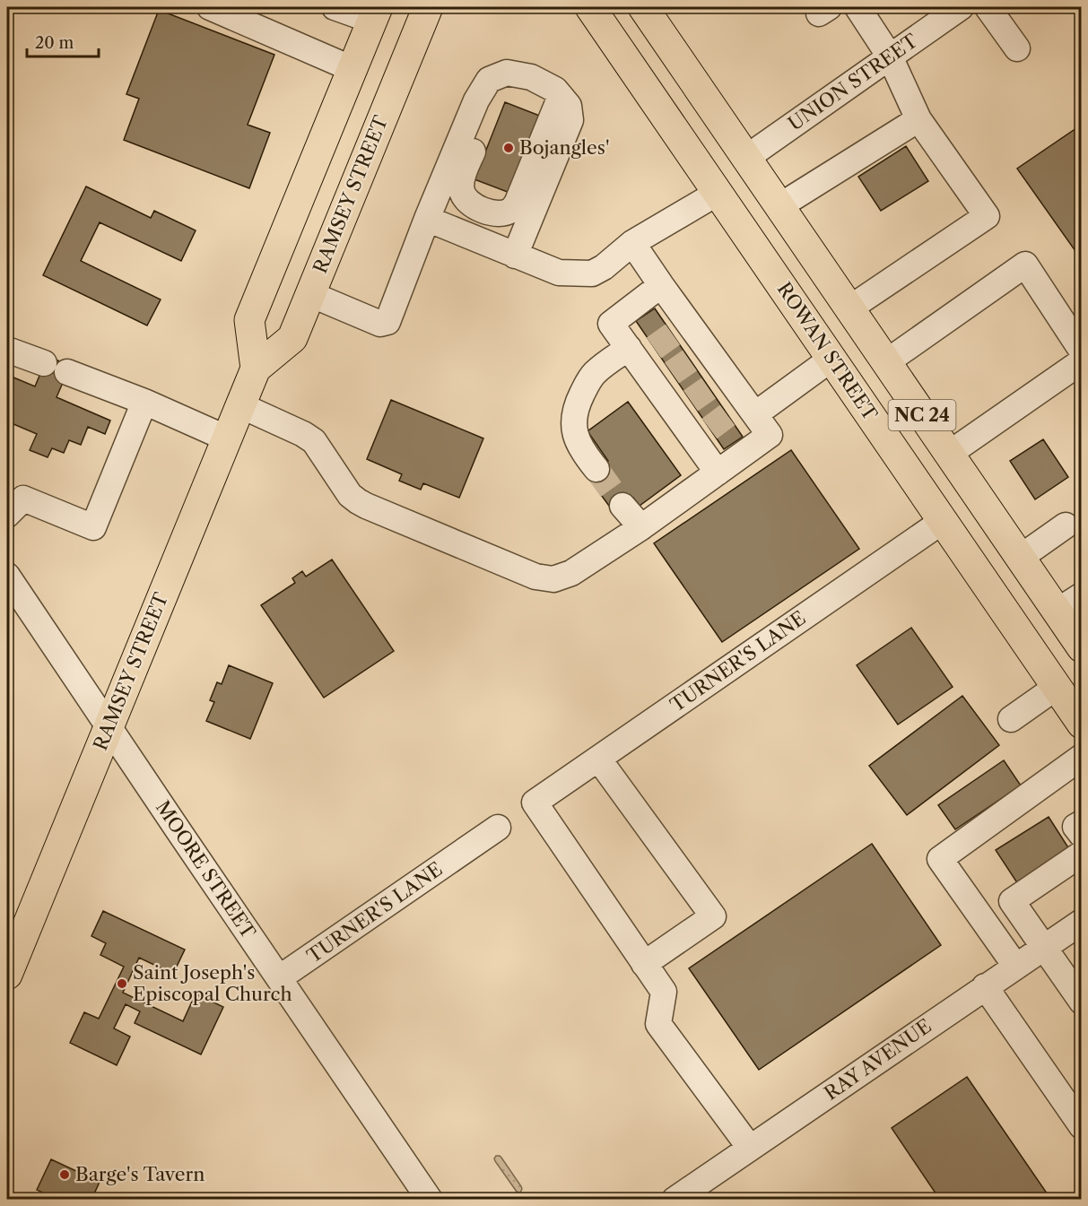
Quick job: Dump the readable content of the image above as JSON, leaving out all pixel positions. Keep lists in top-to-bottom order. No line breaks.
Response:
{"streets":{"main road":["RAMSEY STREET","ROWAN STREET","NC 24"],"street":["UNION STREET","TURNER'S LANE","MOORE STREET","RAY AVENUE"]},"crossings":[["UNION STREET","NC 24"],["RAMSEY STREET","MOORE STREET"],["ROWAN STREET","TURNER'S LANE"],["TURNER'S LANE","MOORE STREET"]],"places":["Bojangles'","Saint Joseph's Episcopal Church","Barge's Tavern"],"scale_bar":"20 m"}
